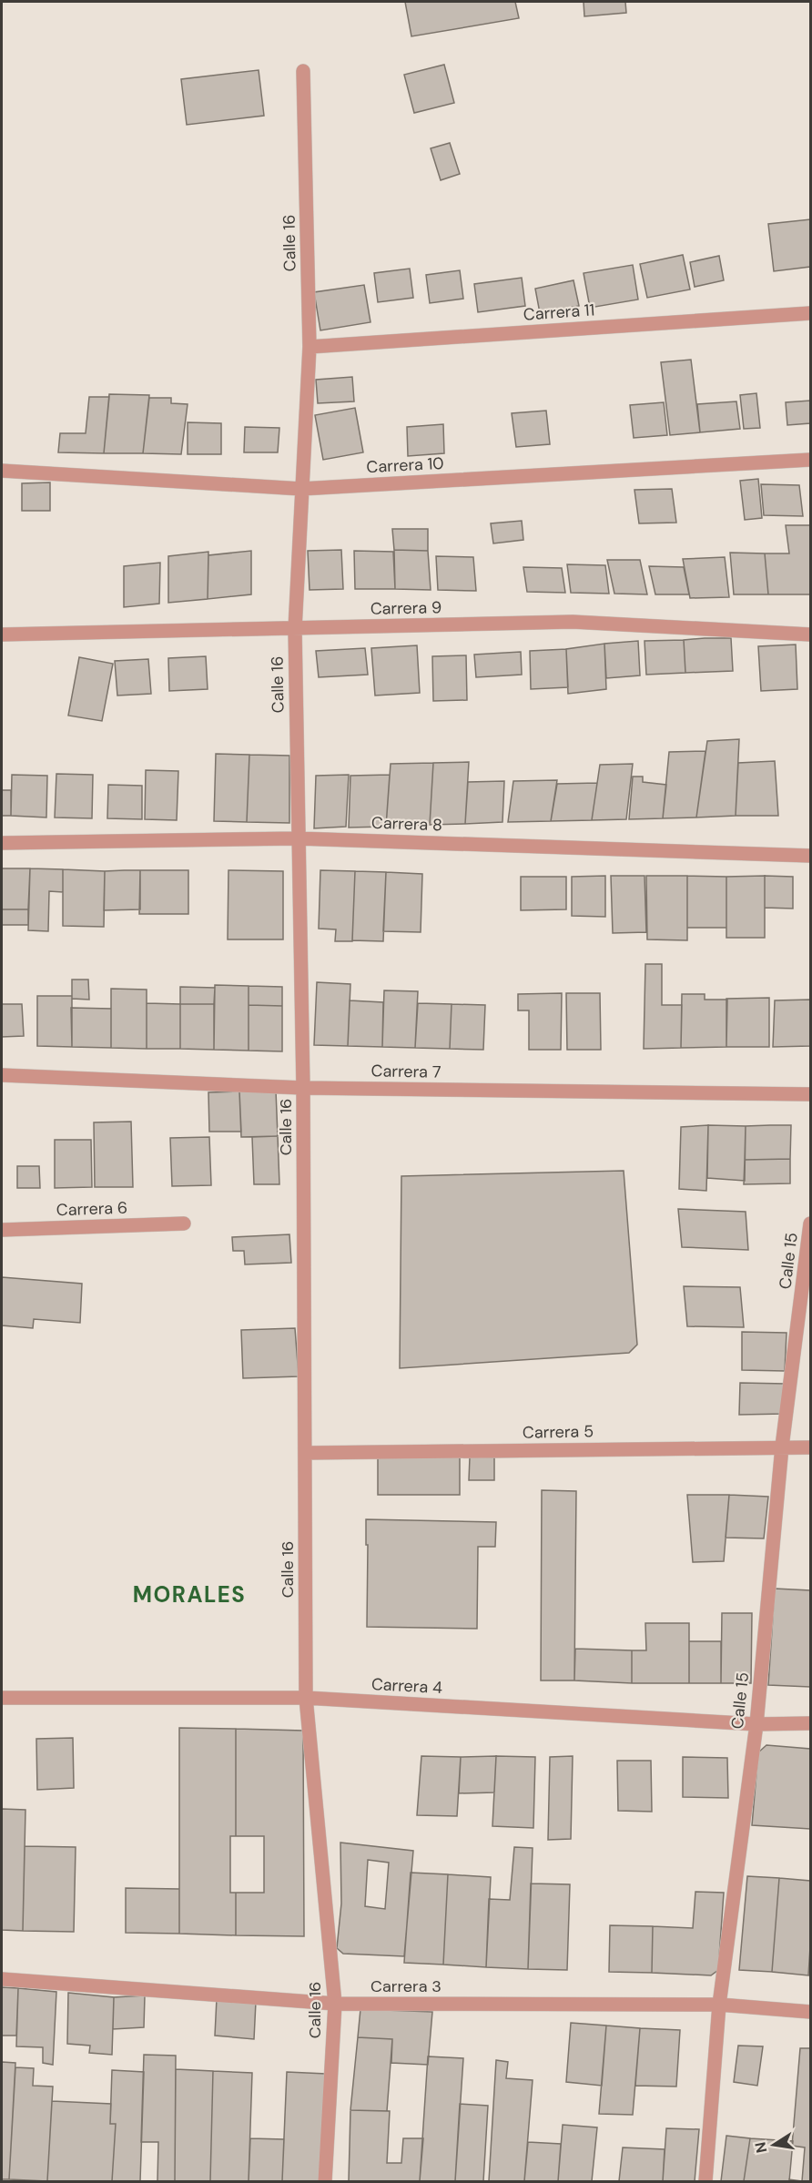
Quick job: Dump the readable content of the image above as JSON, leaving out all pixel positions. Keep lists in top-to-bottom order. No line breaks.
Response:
{"streets":{"street":["Calle 16","Carrera 11","Carrera 10","Carrera 9","Carrera 8","Carrera 7","Carrera 6","Calle 15","Carrera 5","Carrera 4","Carrera 3"]},"crossings":[["Calle 16","Carrera 11"],["Calle 16","Carrera 10"],["Calle 16","Carrera 9"],["Calle 16","Carrera 8"],["Calle 16","Carrera 7"],["Calle 16","Carrera 5"],["Calle 16","Carrera 4"],["Calle 16","Carrera 3"],["Calle 15","Carrera 5"],["Calle 15","Carrera 4"],["Calle 15","Carrera 3"]],"districts":["MORALES"],"north":"left"}
